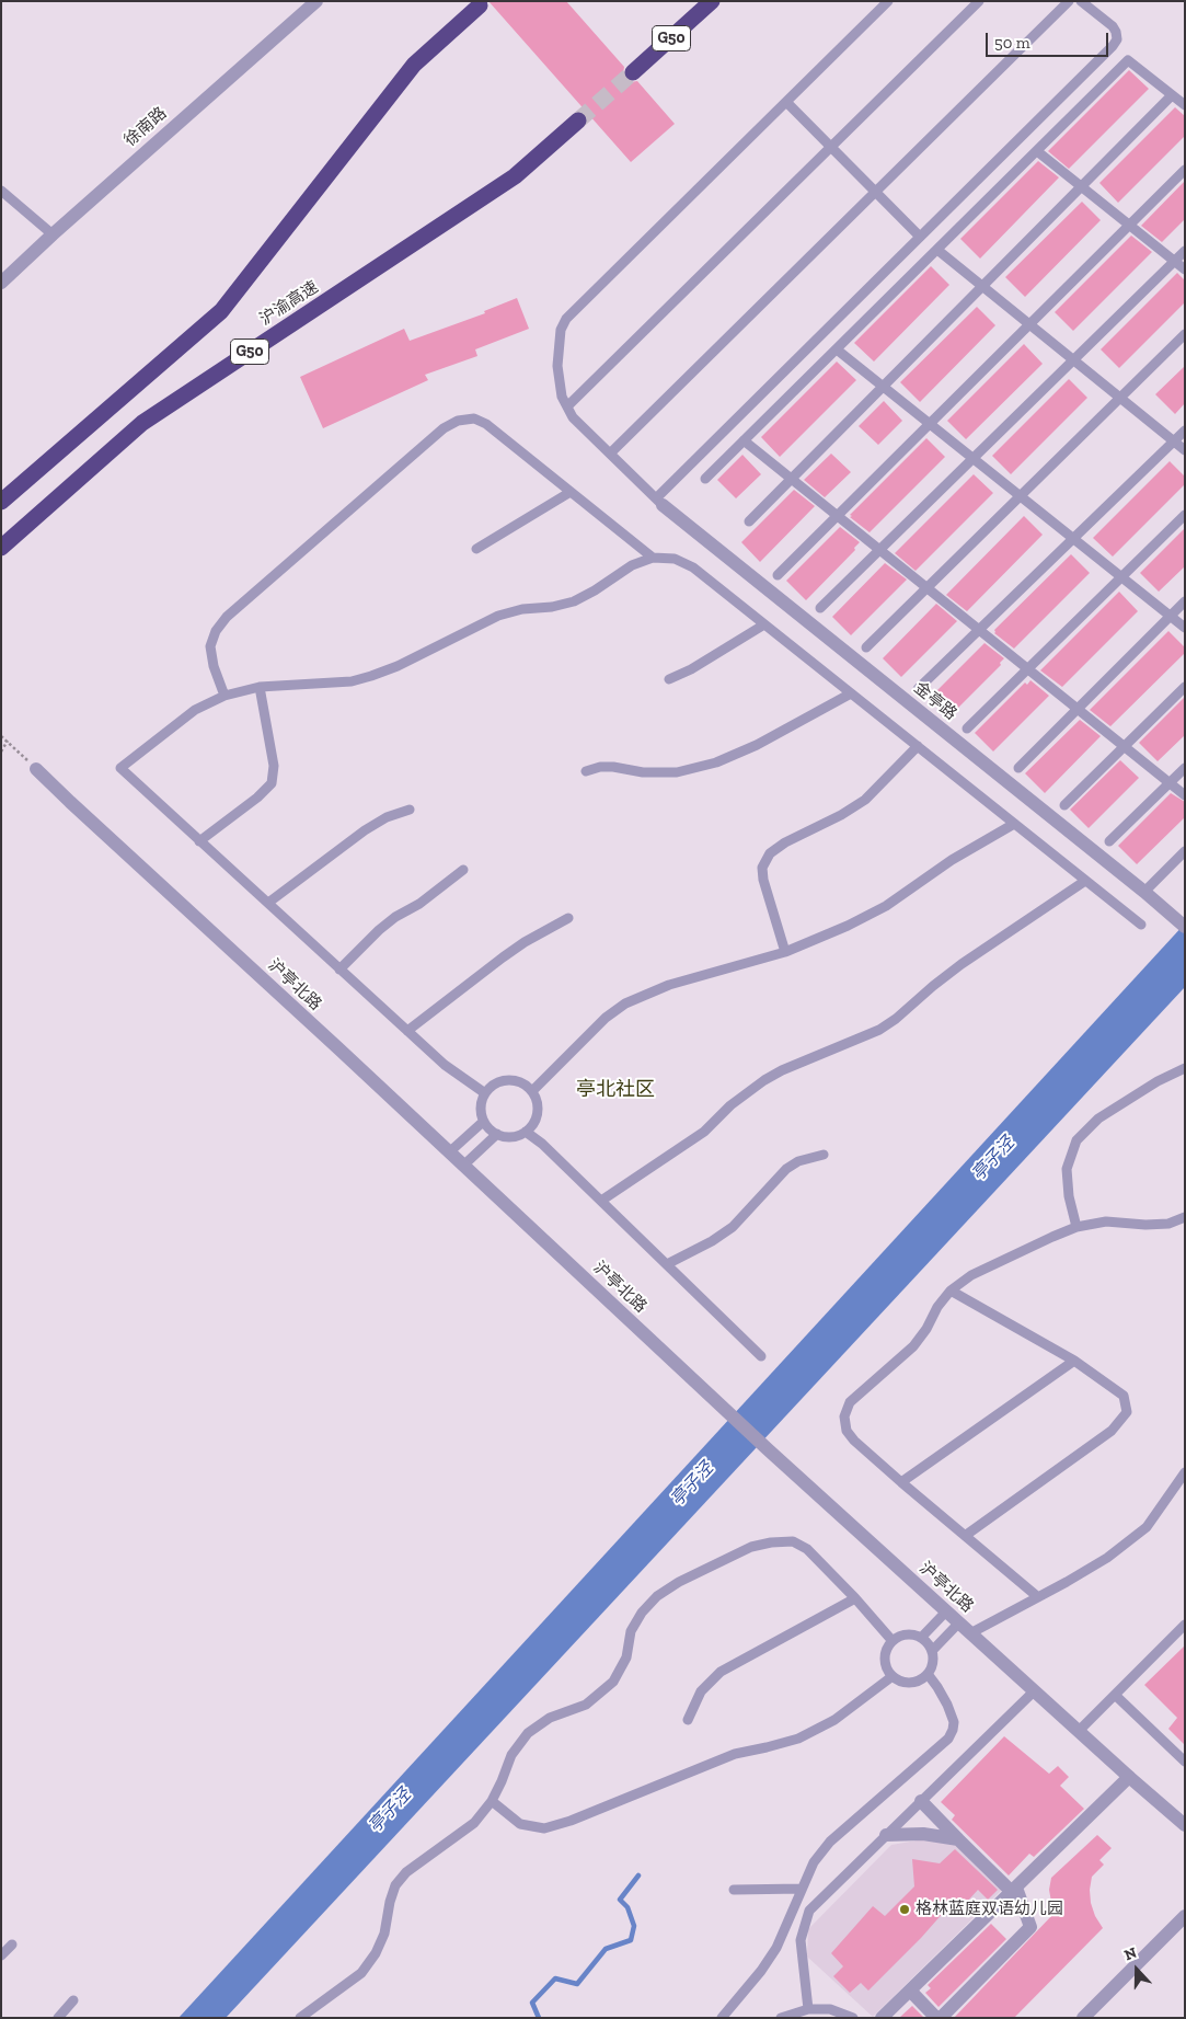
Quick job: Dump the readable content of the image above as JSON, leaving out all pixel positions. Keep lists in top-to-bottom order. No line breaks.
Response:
{"streets":{"highway":["G50","沪渝高速"],"street":["徐南路","金亭路","沪亭北路"]},"districts":["亭北社区"],"water":["亭子泾"],"places":["格林蓝庭双语幼儿园"],"scale_bar":"50 m","north":"top"}
